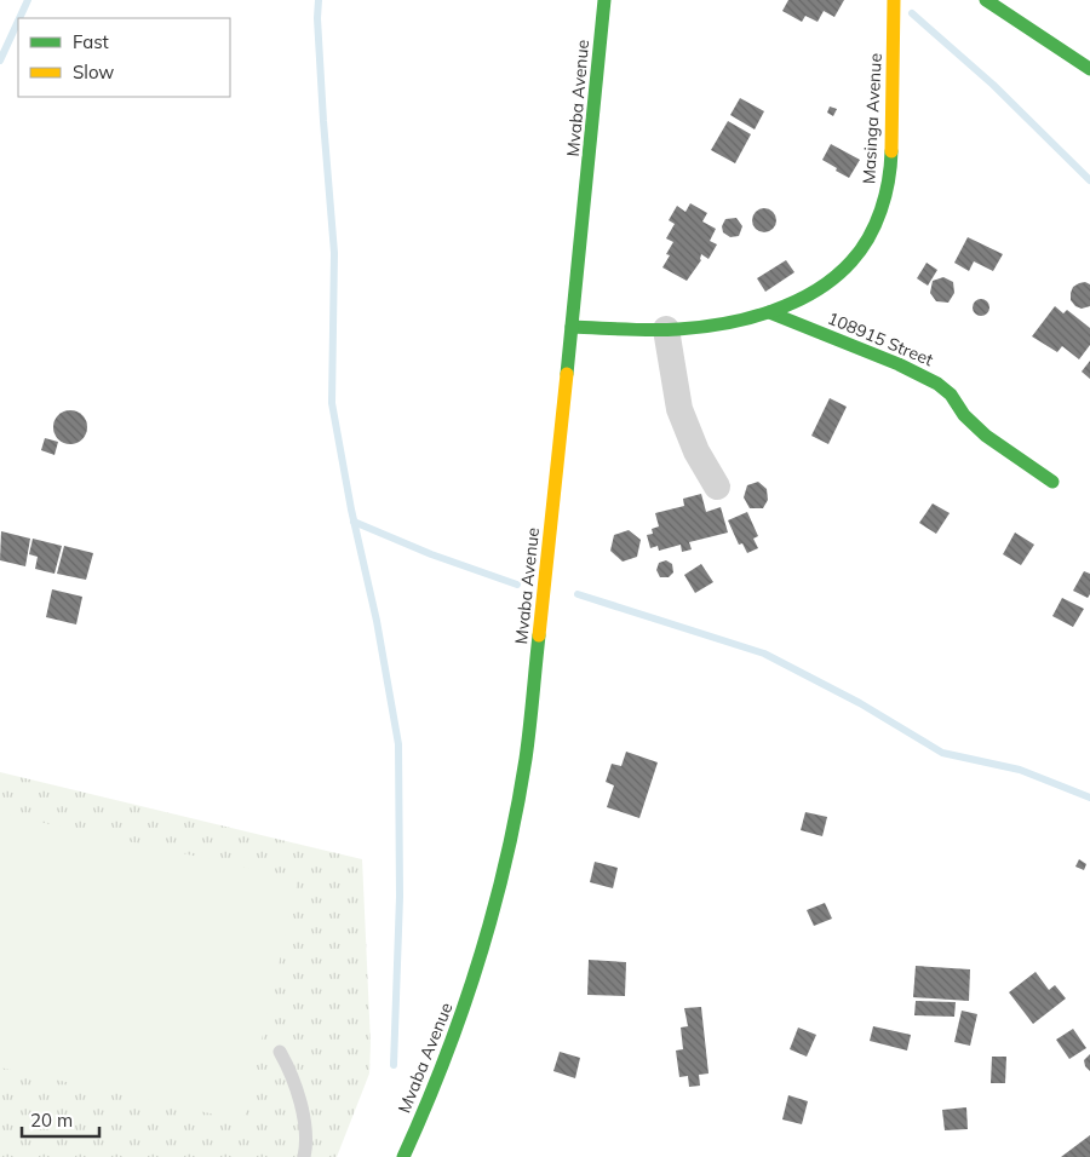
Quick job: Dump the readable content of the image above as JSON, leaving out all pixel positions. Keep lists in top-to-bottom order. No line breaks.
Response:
{"streets":{"street":["Mvaba Avenue","Masinga Avenue","108915 Street"]},"crossings":[["Mvaba Avenue","Masinga Avenue"],["Masinga Avenue","108915 Street"]],"legend":["Fast","Slow"],"scale_bar":"20 m"}
